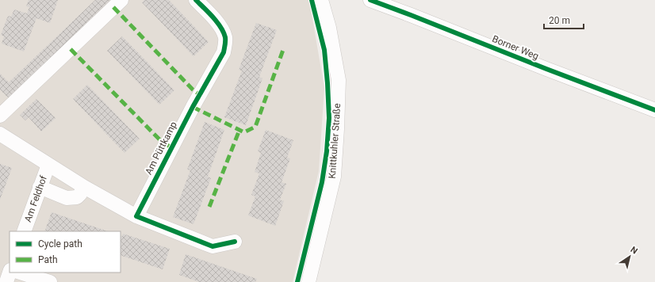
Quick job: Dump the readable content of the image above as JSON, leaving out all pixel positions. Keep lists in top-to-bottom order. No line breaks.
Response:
{"streets":{"street":["Borner Weg","Knittkuhler Straße","Am Püttkamp","Am Feldhof"]},"legend":["Cycle path","Path"],"scale_bar":"20 m","north":"top right"}
